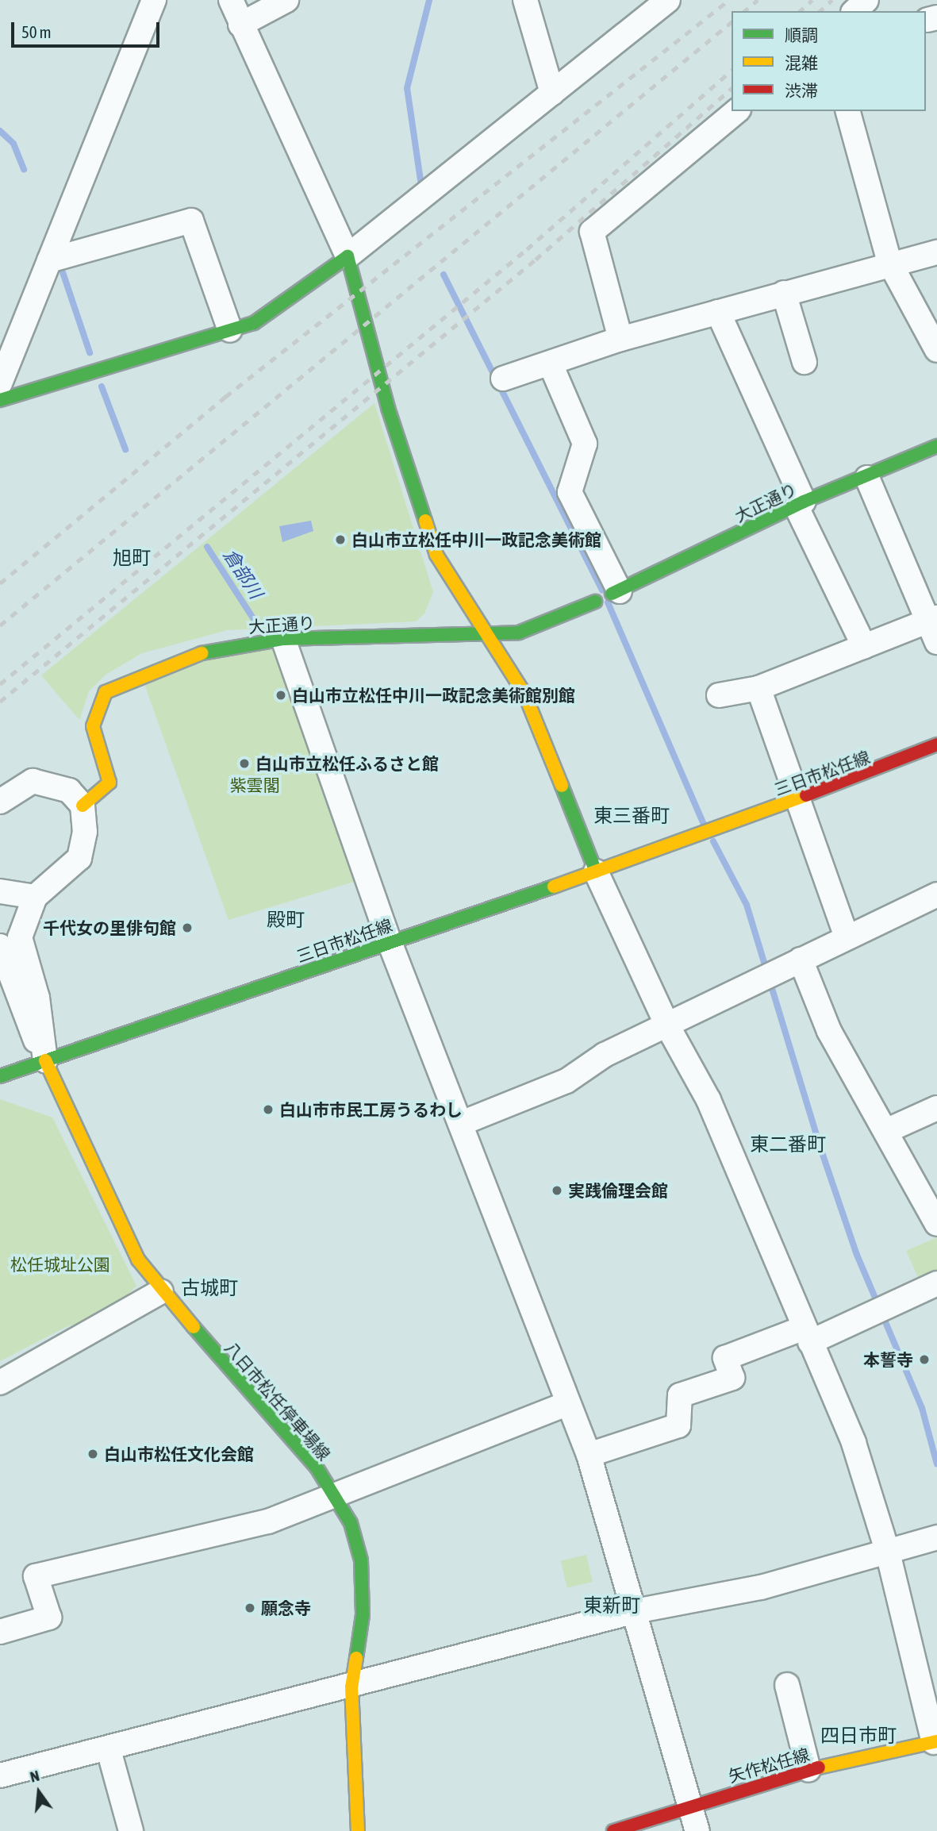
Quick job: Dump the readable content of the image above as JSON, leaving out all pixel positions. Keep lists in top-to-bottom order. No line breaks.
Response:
{"streets":{"main road":["大正通り","三日市松任線","八日市松任停車場線","矢作松任線"]},"crossings":[["三日市松任線","八日市松任停車場線"]],"districts":["旭町","東三番町","殿町","東二番町","古城町","東新町","四日市町"],"water":["倉部川"],"parks":["紫雲閣","松任城址公園"],"places":["白山市立松任中川一政記念美術館","白山市立松任中川一政記念美術館別館","白山市立松任ふるさと館","千代女の里俳句館","白山市市民工房うるわし","実践倫理会館","本誓寺","白山市松任文化会館","願念寺"],"legend":["順調","混雑","渋滞"],"scale_bar":"50 m","north":"top"}
